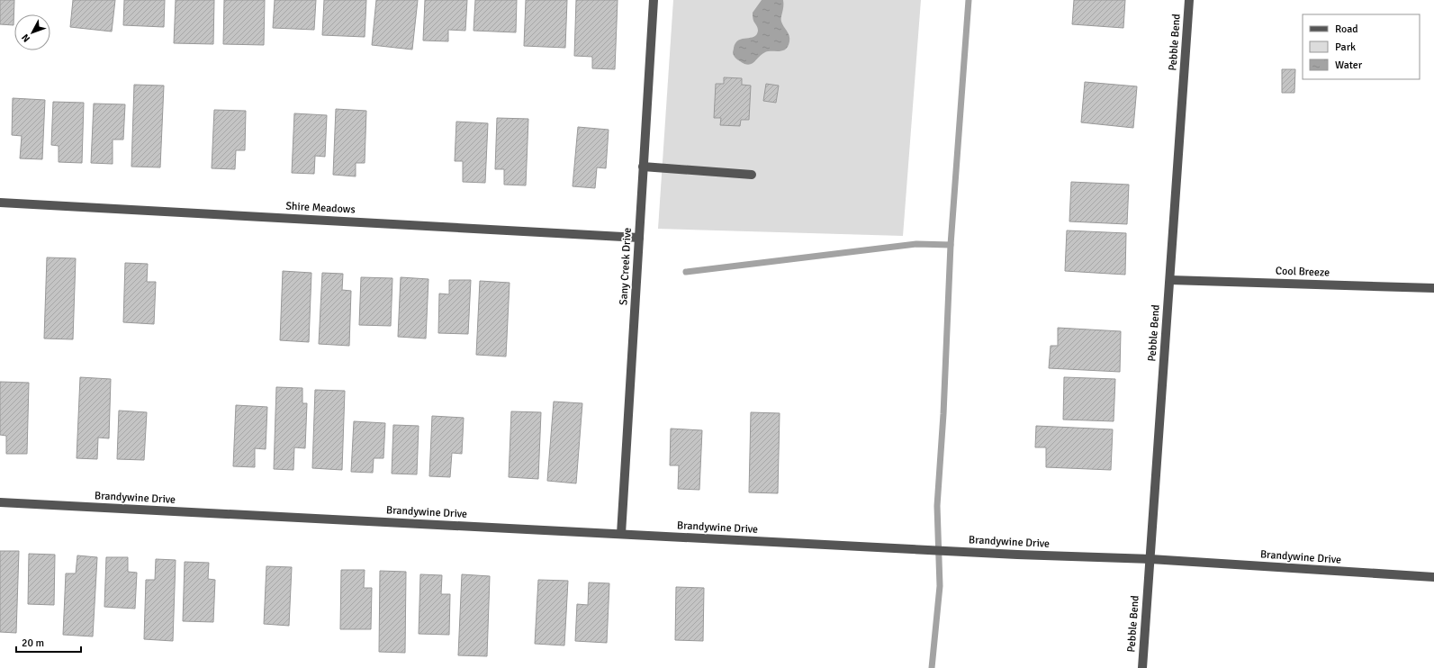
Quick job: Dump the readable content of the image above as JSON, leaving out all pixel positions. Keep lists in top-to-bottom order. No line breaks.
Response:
{"streets":{"street":["Pebble Bend","Shire Meadows","Sany Creek Drive","Cool Breeze","Brandywine Drive"]},"crossings":[["Pebble Bend","Cool Breeze"],["Pebble Bend","Brandywine Drive"],["Shire Meadows","Sany Creek Drive"],["Sany Creek Drive","Brandywine Drive"]],"legend":["Road","Park","Water"],"scale_bar":"20 m","north":"bottom left"}
